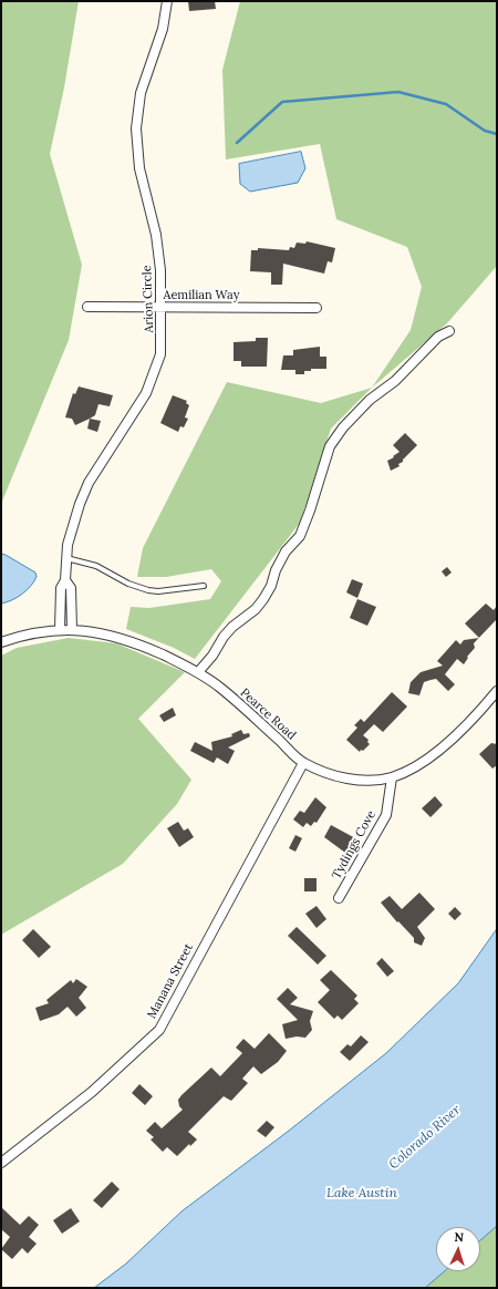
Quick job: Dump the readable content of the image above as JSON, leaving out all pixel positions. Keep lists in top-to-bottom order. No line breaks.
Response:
{"streets":{"street":["Aemilian Way","Arion Circle","Pearce Road","Tydings Cove","Manana Street"]},"crossings":[["Aemilian Way","Arion Circle"],["Arion Circle","Pearce Road"],["Pearce Road","Tydings Cove"],["Pearce Road","Manana Street"]],"water":["Colorado River","Lake Austin"],"north":"top"}
